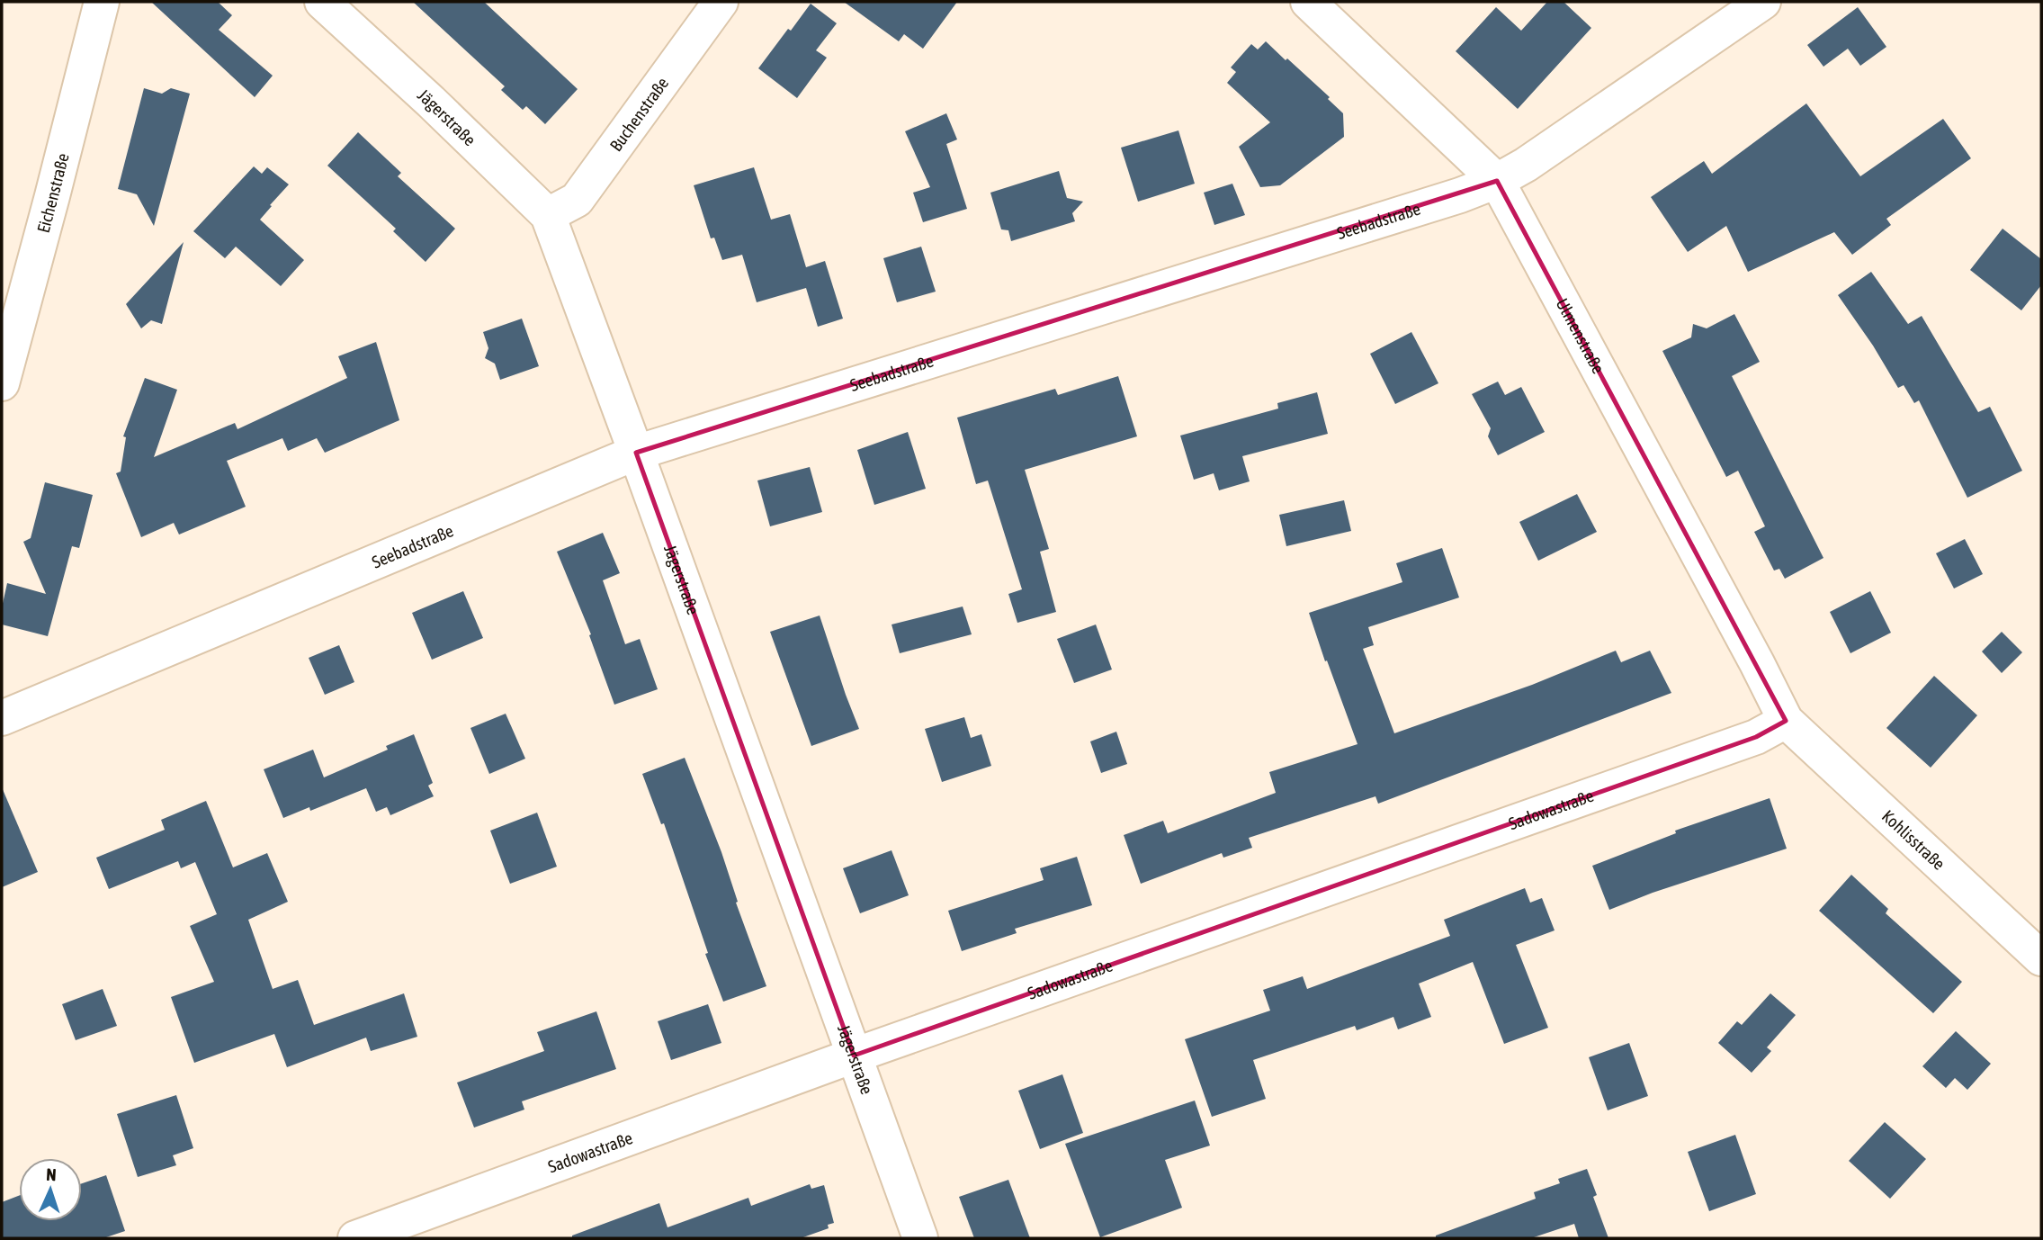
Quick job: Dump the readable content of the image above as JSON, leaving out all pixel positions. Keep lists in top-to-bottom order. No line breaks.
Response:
{"streets":{"street":["Buchenstraße","Jägerstraße","Eichenstraße","Seebadstraße","Ulmenstraße","Sadowastraße","Kohlisstraße"]},"crossings":[["Buchenstraße","Jägerstraße"],["Jägerstraße","Seebadstraße"],["Jägerstraße","Sadowastraße"],["Seebadstraße","Ulmenstraße"],["Ulmenstraße","Sadowastraße"],["Ulmenstraße","Kohlisstraße"],["Sadowastraße","Kohlisstraße"]],"north":"top"}
